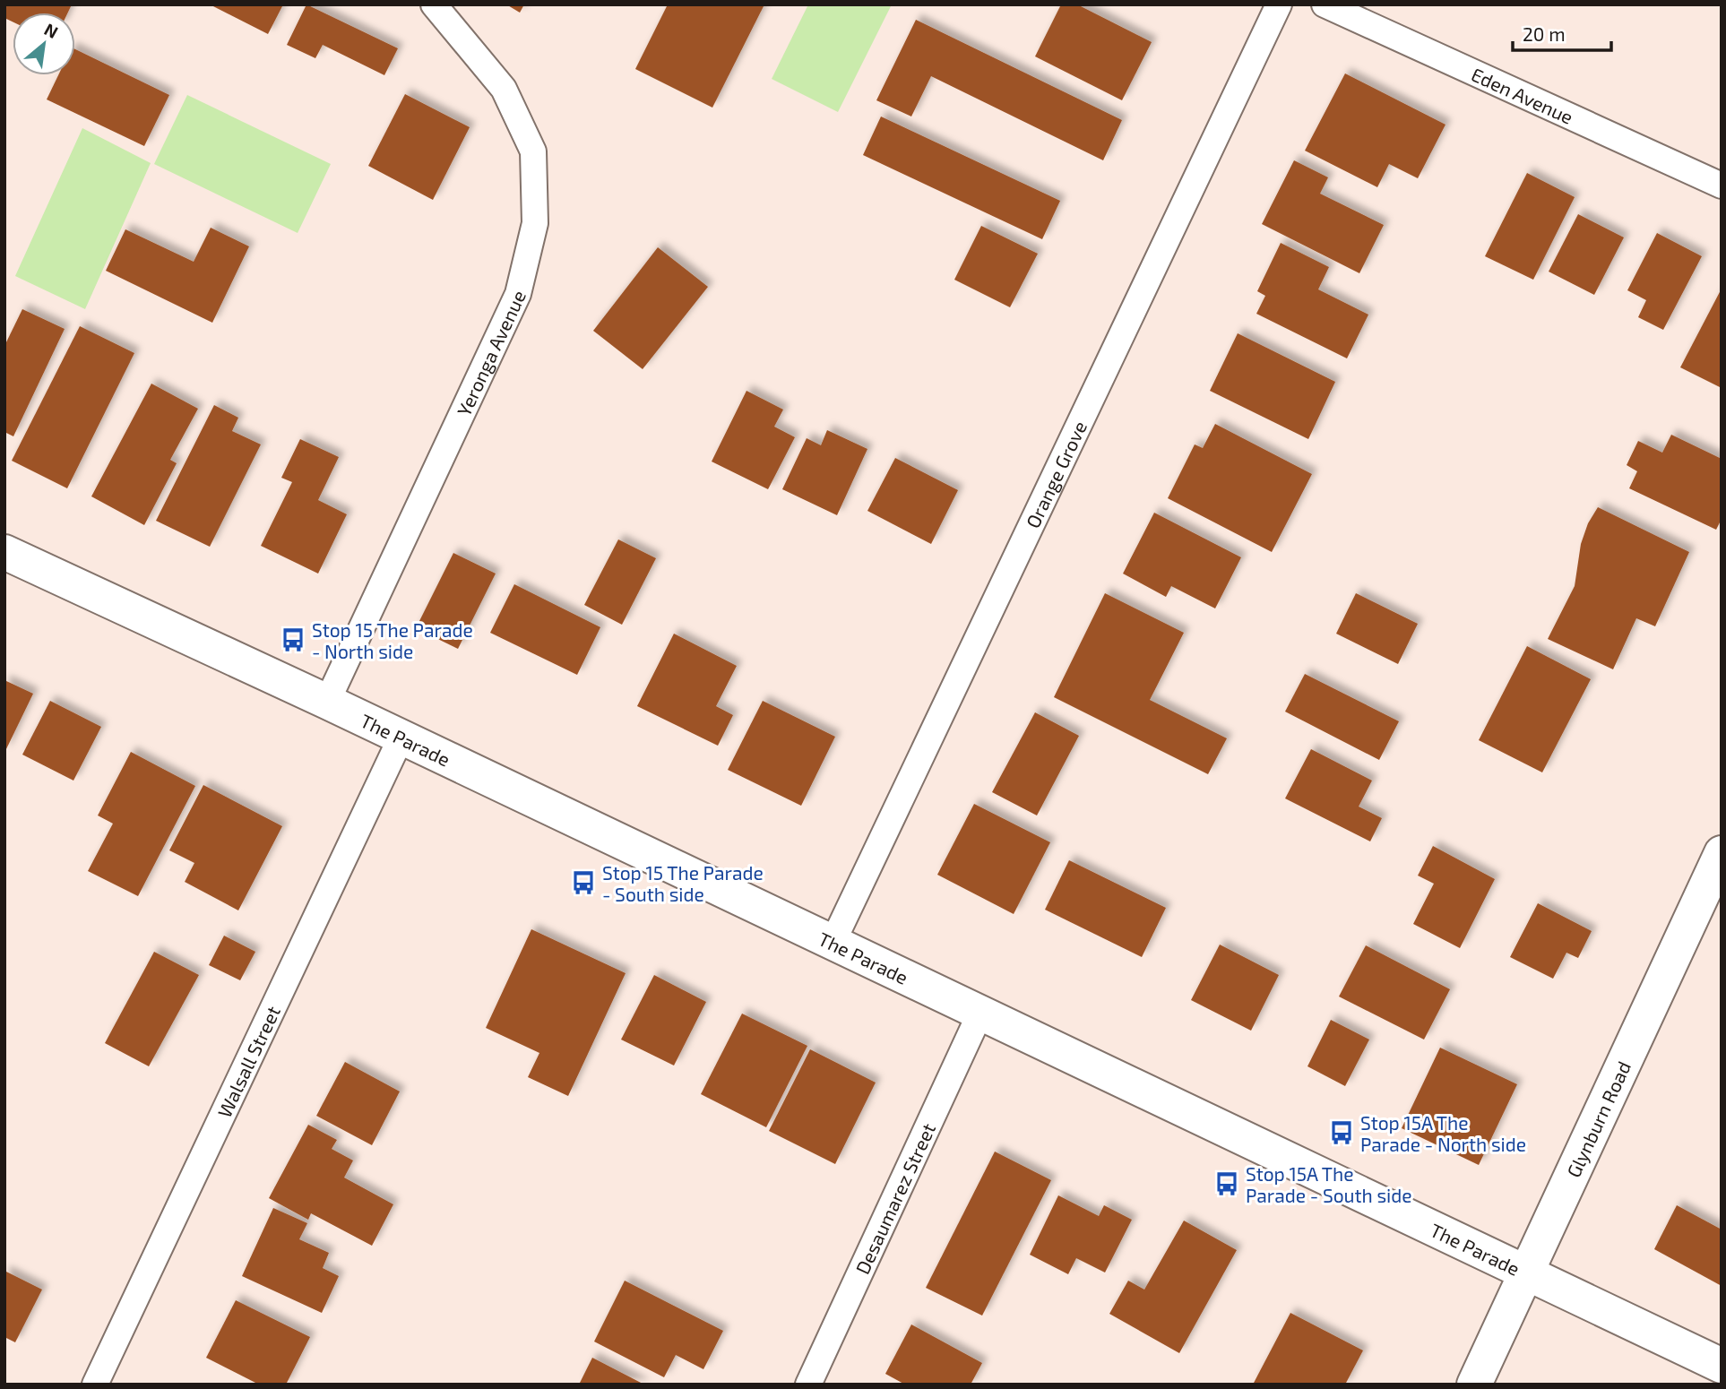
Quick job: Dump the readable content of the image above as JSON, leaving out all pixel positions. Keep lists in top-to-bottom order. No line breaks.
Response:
{"streets":{"main road":["The Parade","Glynburn Road"],"street":["Eden Avenue","Yeronga Avenue","Orange Grove","Walsall Street","Desaumarez Street"]},"crossings":[["Yeronga Avenue","The Parade"],["Orange Grove","The Parade"],["The Parade","Walsall Street"],["The Parade","Glynburn Road"],["The Parade","Desaumarez Street"]],"places":{"bus stop":["Stop 15 The Parade - North side","Stop 15 The Parade - South side","Stop 15A The Parade - North side","Stop 15A The Parade - South side"]},"scale_bar":"20 m","north":"top right"}
